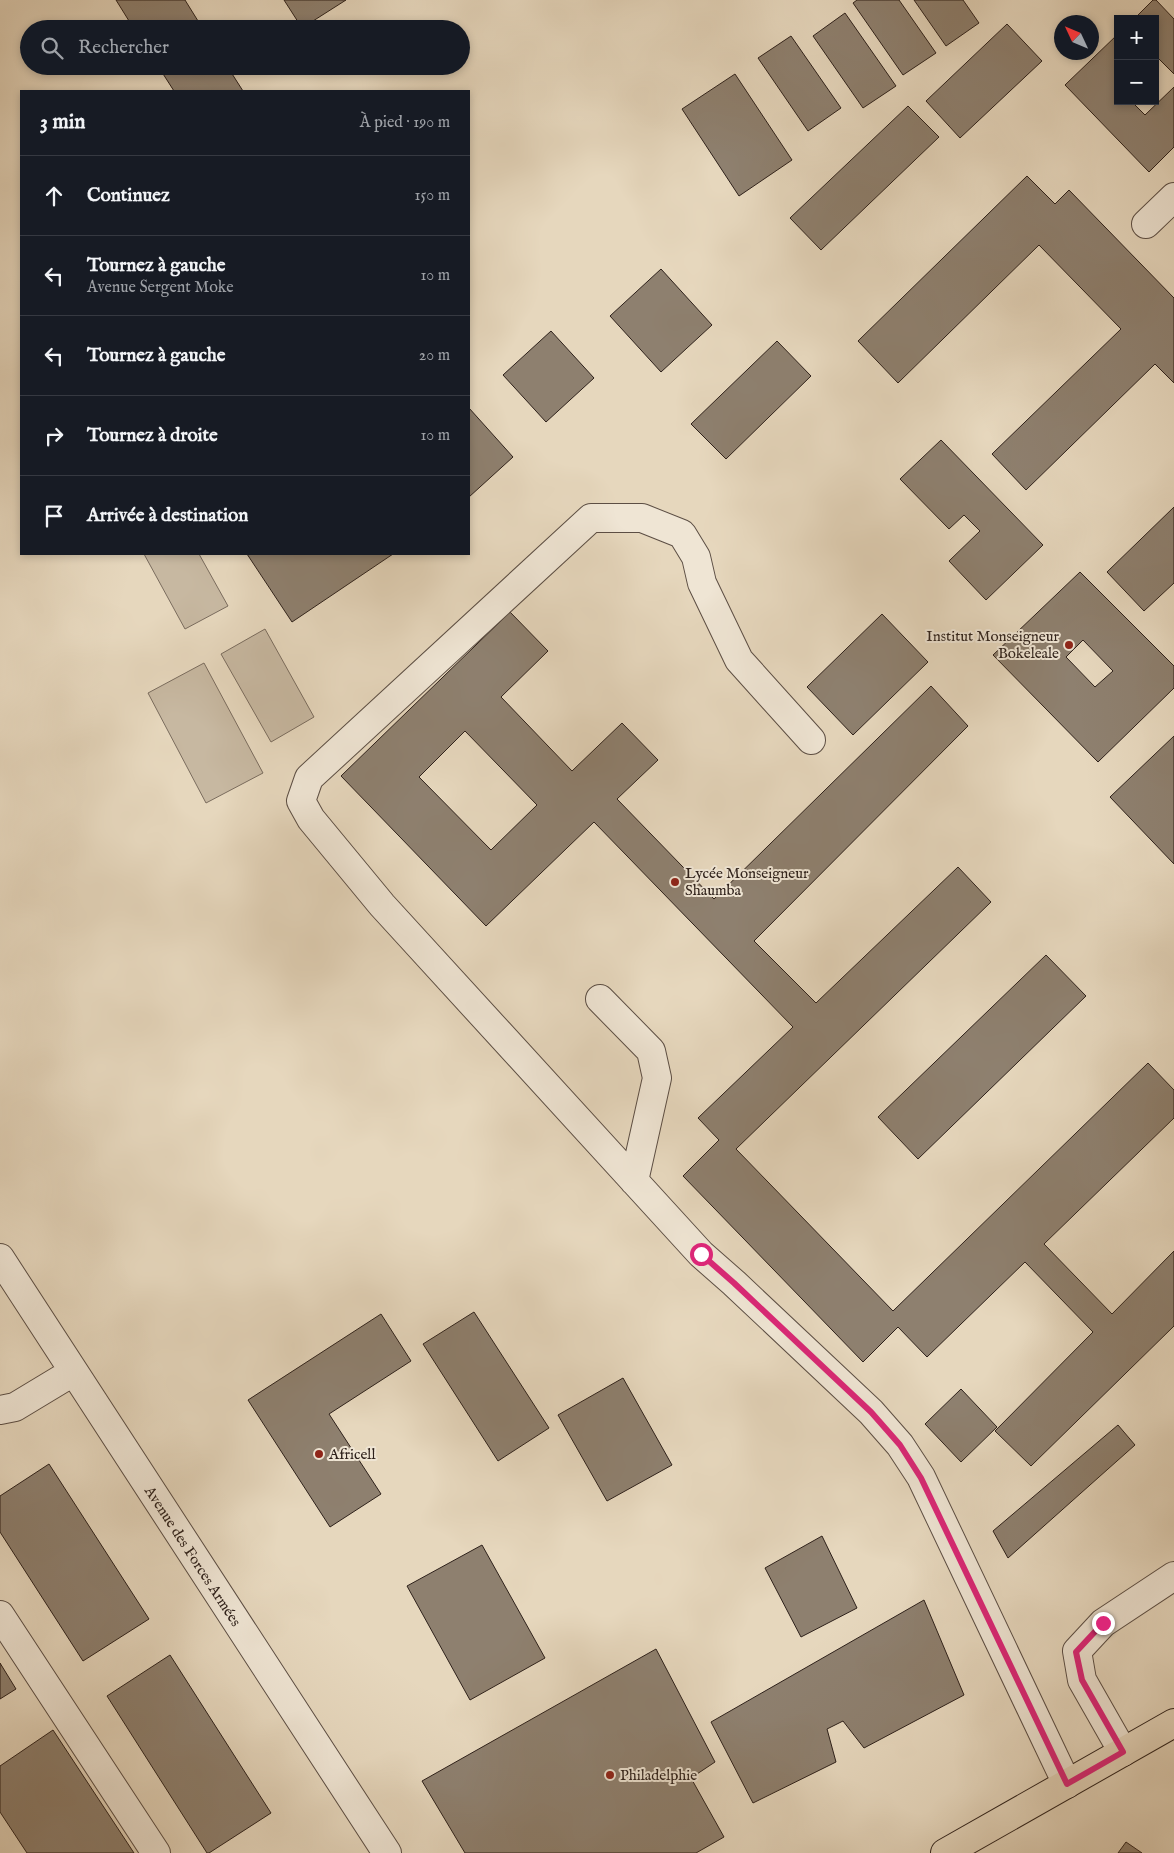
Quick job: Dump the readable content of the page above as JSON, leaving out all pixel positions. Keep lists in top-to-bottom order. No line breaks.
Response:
{"streets":{"street":["Avenue des Forces Armées"]},"places":["Institut Monseigneur Bokeleale","Lycée Monseigneur Shaumba","Africell","Philadelphie"],"north":"top left","page":{"map_buttons":["+","−"],"search":"Rechercher","heading":["3 min","À pied · 190 m"],"list":[["Continuez","150 m"],["Tournez à gauche","Avenue Sergent Moke","10 m"],["Tournez à gauche","20 m"],["Tournez à droite","10 m"],"Arrivée à destination"]}}
